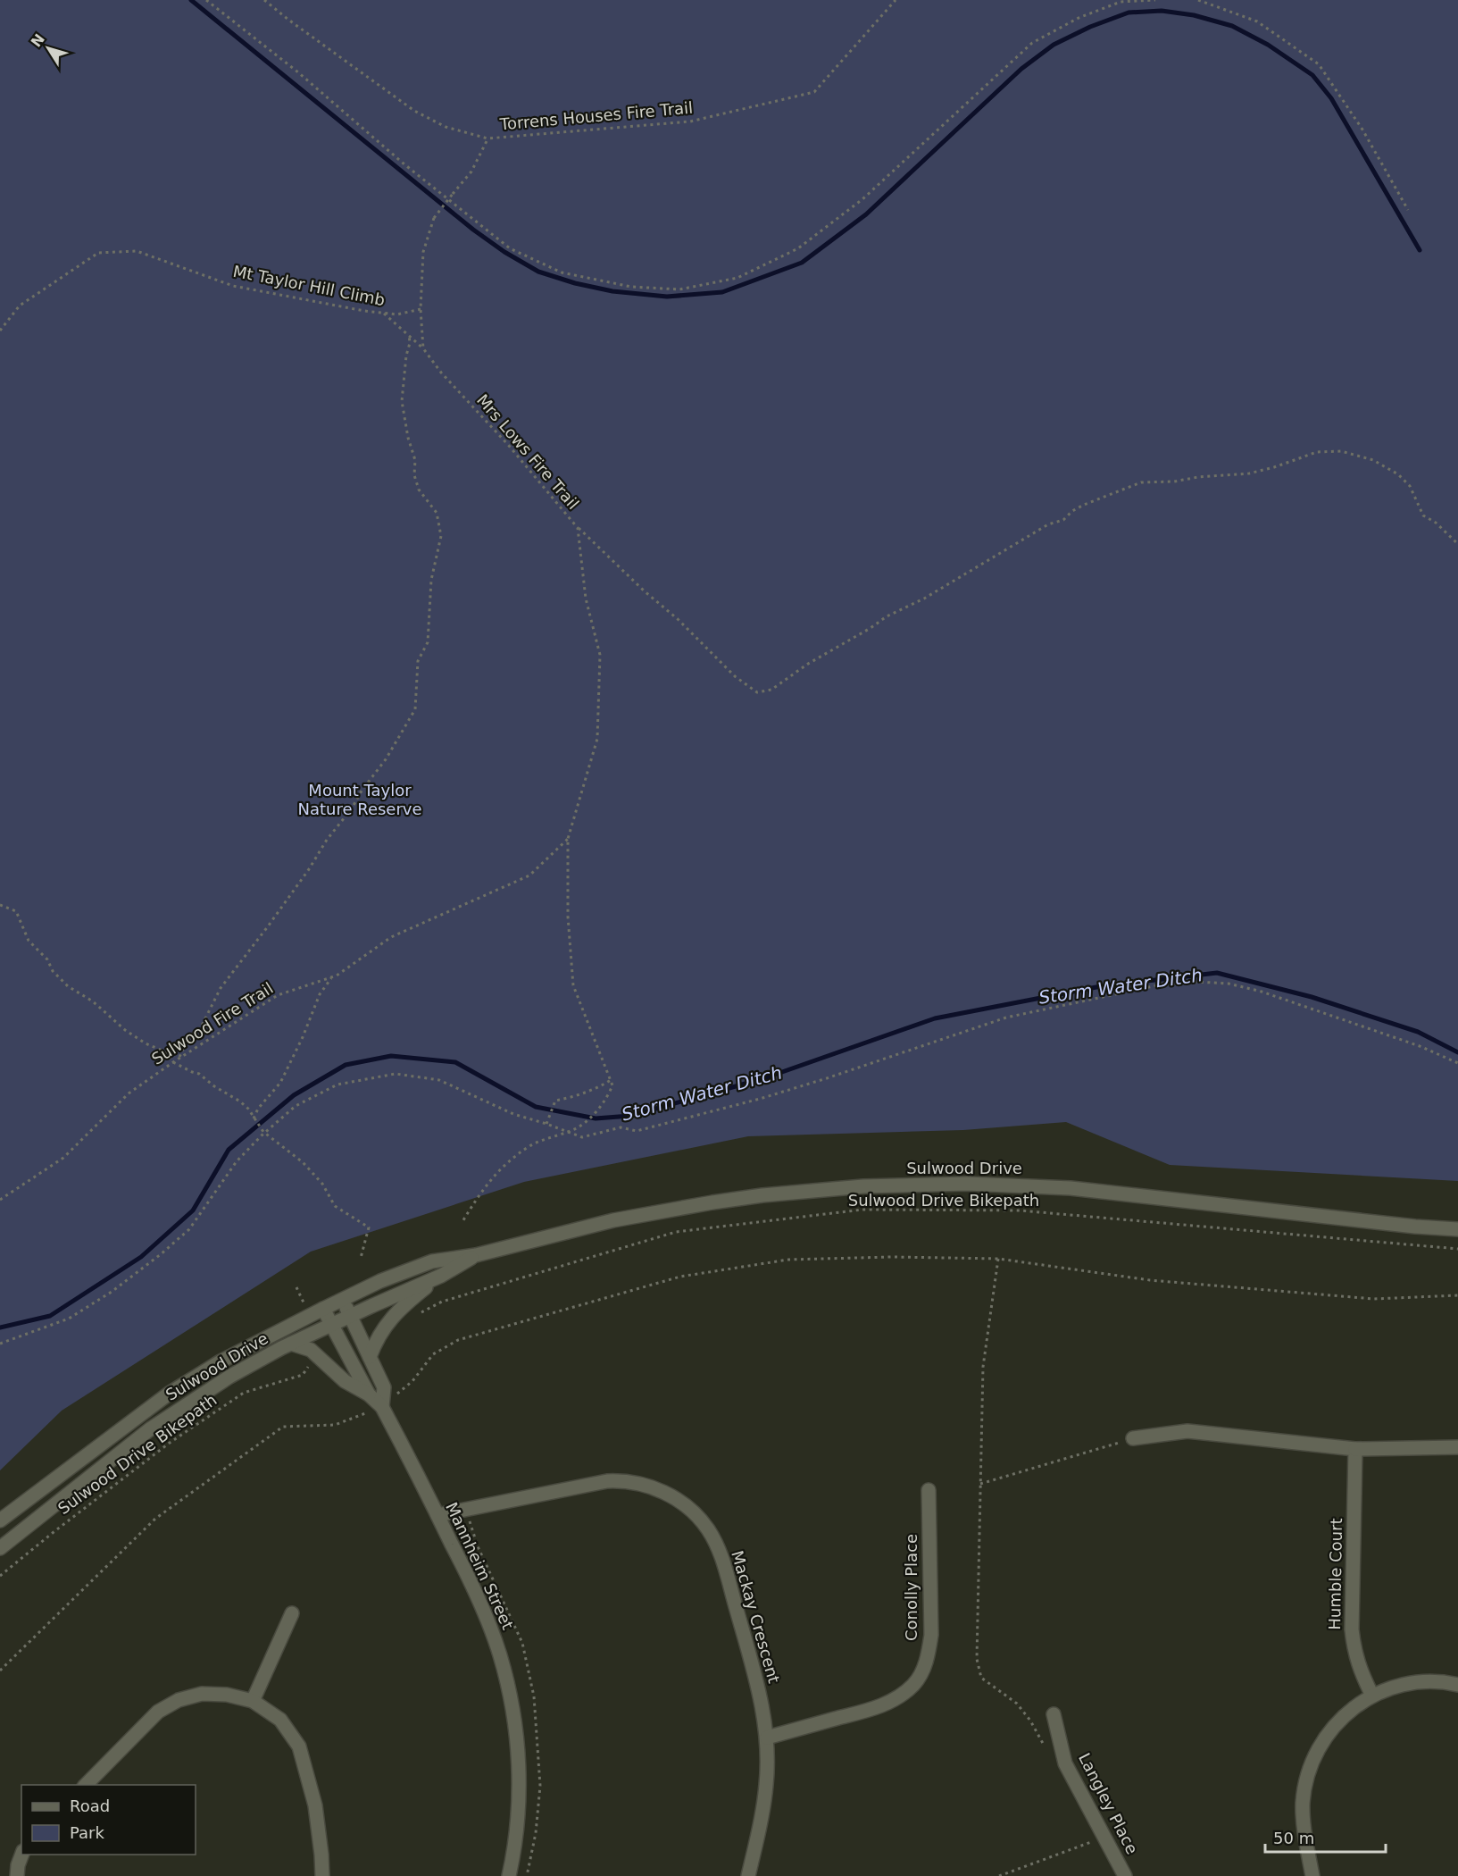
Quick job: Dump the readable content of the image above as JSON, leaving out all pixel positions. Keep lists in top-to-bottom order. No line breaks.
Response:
{"streets":{"street":["Sulwood Drive","Mannheim Street","Humble Court","Conolly Place","Mackay Crescent","Langley Place"],"path":["Torrens Houses Fire Trail","Mt Taylor Hill Climb","Mrs Lows Fire Trail","Sulwood Fire Trail","Sulwood Drive Bikepath"]},"crossings":[["Mt Taylor Hill Climb","Mrs Lows Fire Trail"],["Mrs Lows Fire Trail","Sulwood Fire Trail"],["Sulwood Drive","Mannheim Street"],["Mannheim Street","Mackay Crescent"],["Conolly Place","Mackay Crescent"]],"water":["Storm Water Ditch"],"parks":["Mount Taylor Nature Reserve"],"legend":["Road","Park"],"scale_bar":"50 m","north":"top left"}
